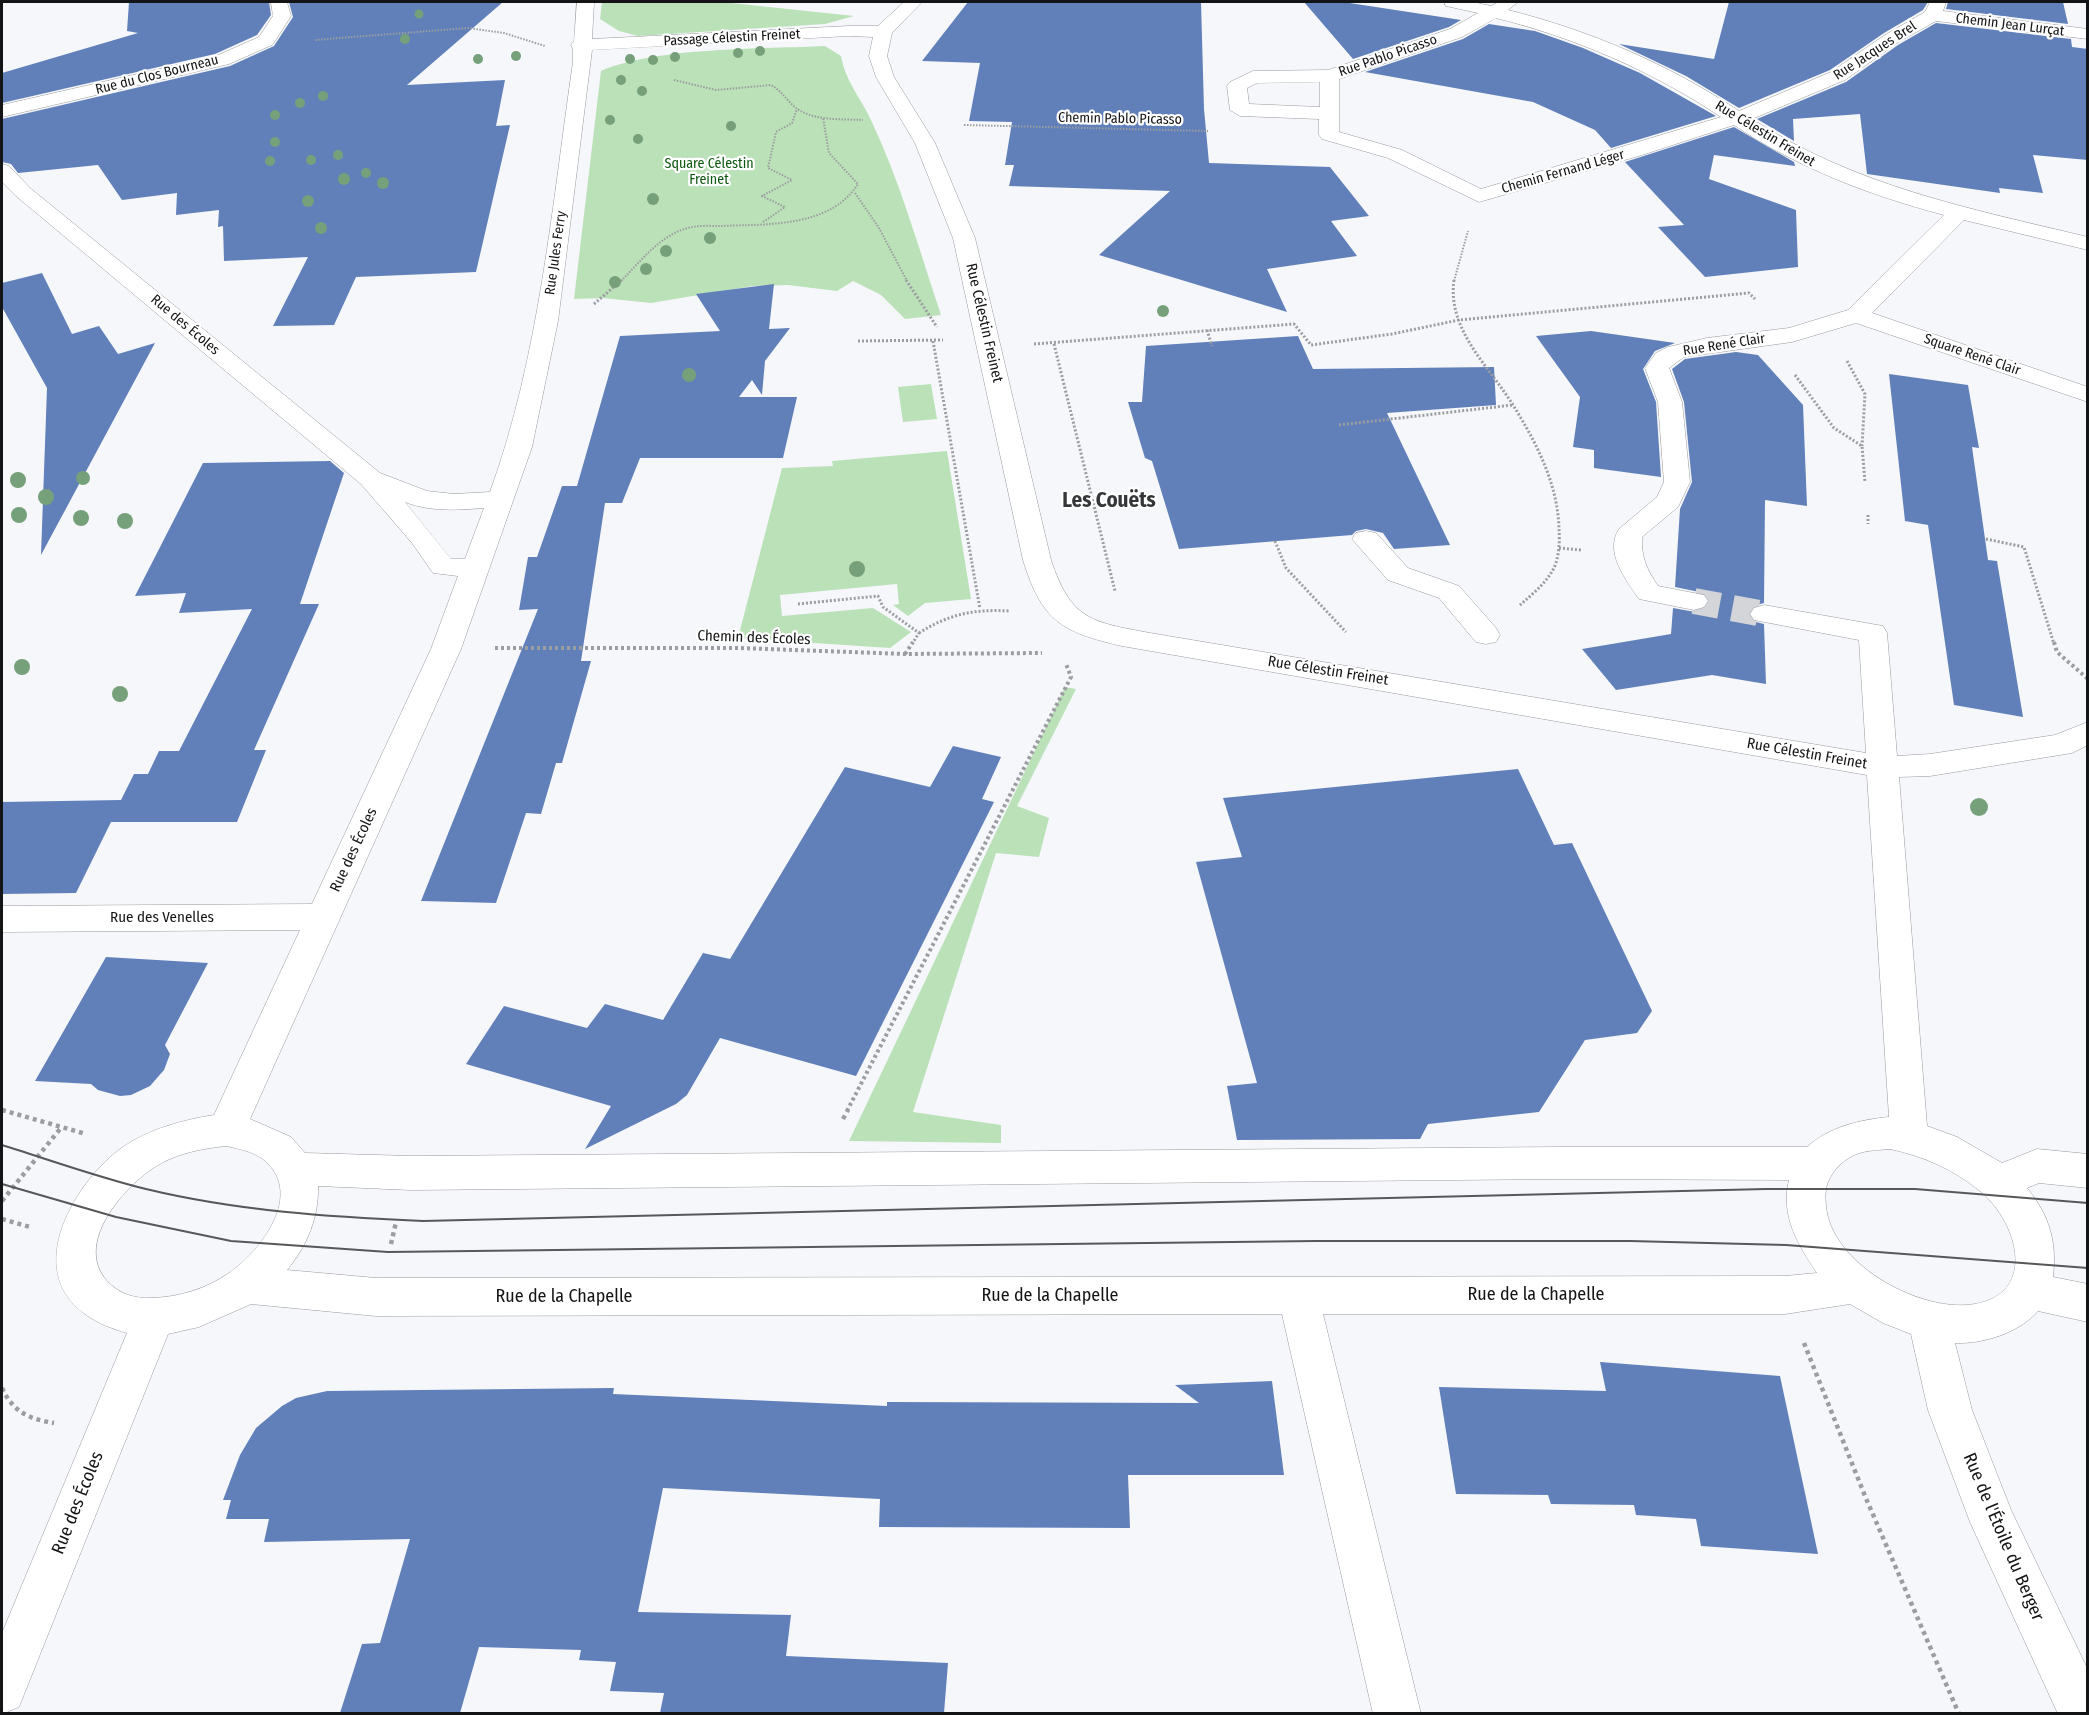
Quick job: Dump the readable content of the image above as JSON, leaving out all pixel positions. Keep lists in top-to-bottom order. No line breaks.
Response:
{"streets":{"street":["Chemin Jean Lurçat","Passage Célestin Freinet","Rue Jacques Brel","Rue Pablo Picasso","Rue du Clos Bourneau","Rue Célestin Freinet","Chemin Fernand Léger","Rue Jules Ferry","Rue des Écoles","Rue René Clair","Square René Clair","Rue des Venelles","Rue de la Chapelle","Rue de l'Étoile du Berger"],"path":["Chemin Pablo Picasso","Chemin des Écoles"]},"crossings":[["Chemin Jean Lurçat","Rue Jacques Brel"],["Passage Célestin Freinet","Rue Célestin Freinet"],["Passage Célestin Freinet","Rue Jules Ferry"],["Rue Jacques Brel","Rue Célestin Freinet"],["Rue Jacques Brel","Chemin Fernand Léger"],["Rue Pablo Picasso","Rue Célestin Freinet"],["Rue Pablo Picasso","Chemin Fernand Léger"],["Chemin Pablo Picasso","Rue Célestin Freinet"],["Rue Célestin Freinet","Chemin Fernand Léger"],["Rue Célestin Freinet","Rue René Clair"],["Rue Célestin Freinet","Rue de la Chapelle"],["Rue Célestin Freinet","Rue de l'Étoile du Berger"],["Rue Jules Ferry","Rue des Écoles"],["Rue des Écoles","Chemin des Écoles"],["Rue des Écoles","Rue des Venelles"],["Rue des Écoles","Rue de la Chapelle"],["Rue René Clair","Square René Clair"],["Rue de la Chapelle","Rue de l'Étoile du Berger"]],"districts":["Les Couëts"],"parks":["Square Célestin Freinet"]}
